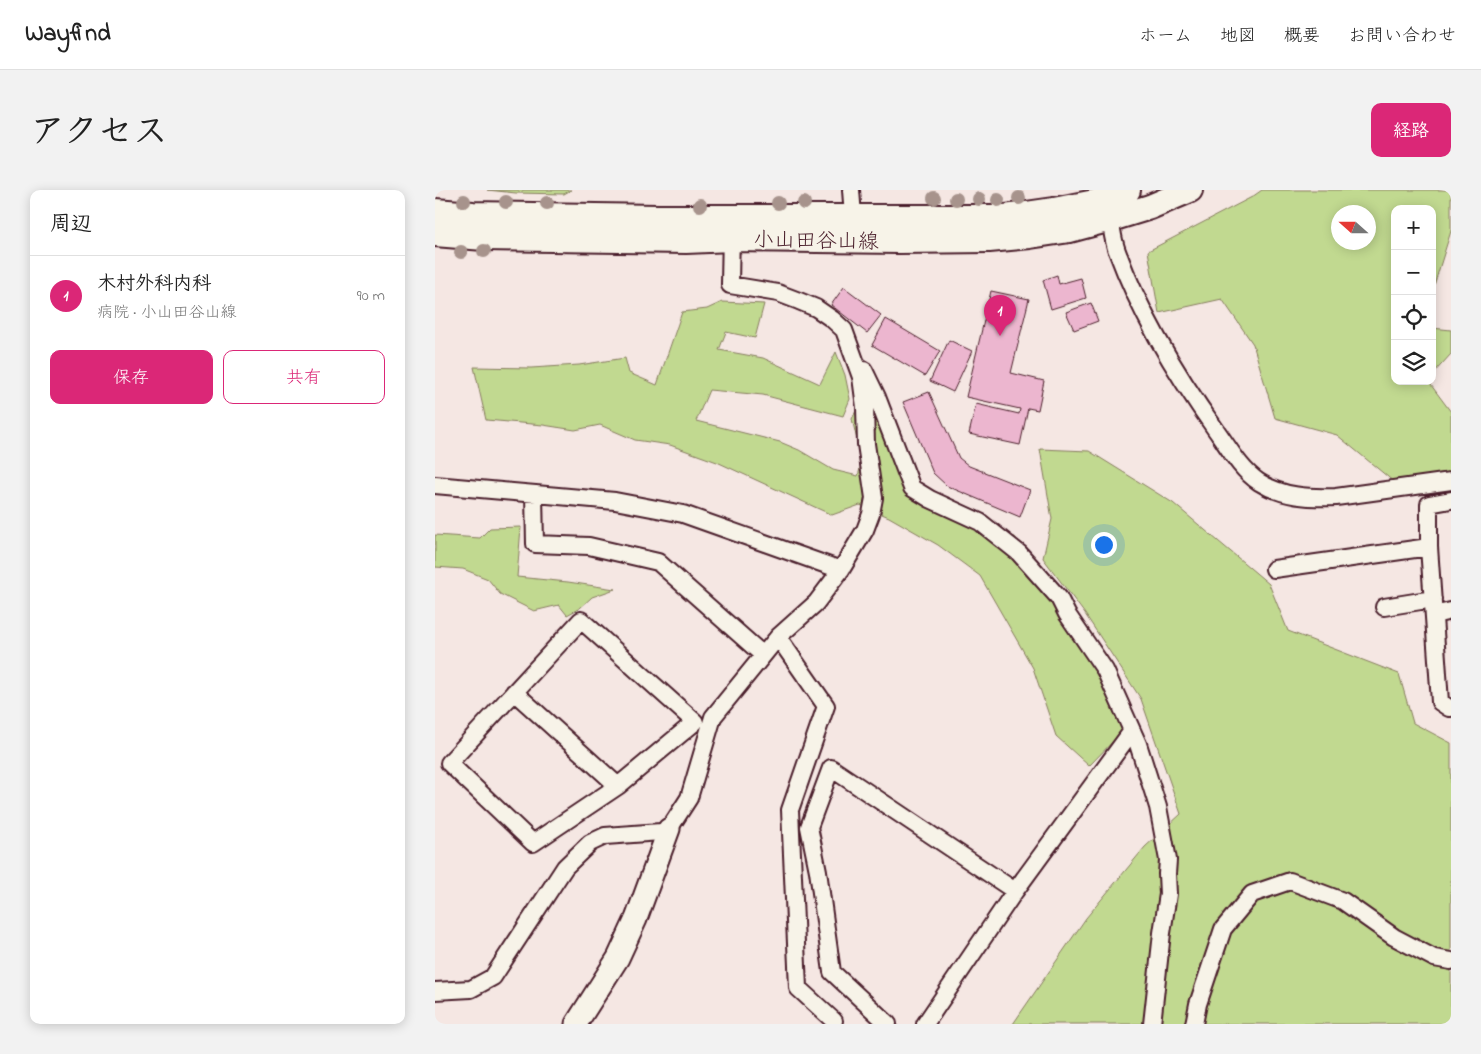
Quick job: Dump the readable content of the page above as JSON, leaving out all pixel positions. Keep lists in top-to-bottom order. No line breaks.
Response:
{"streets":{"main road":["小山田谷山線"]},"north":"left","page":{"header":"Wayfind","nav":["ホーム","地図","概要","お問い合わせ"],"title":"アクセス","buttons":["経路",["保存","共有"]],"heading":"周辺","map_buttons":["+","−"],"list":[{"mark":"1","name":"木村外科内科","note":"病院 · 小山田谷山線","value":"90 m"}],"pins":"1"}}
